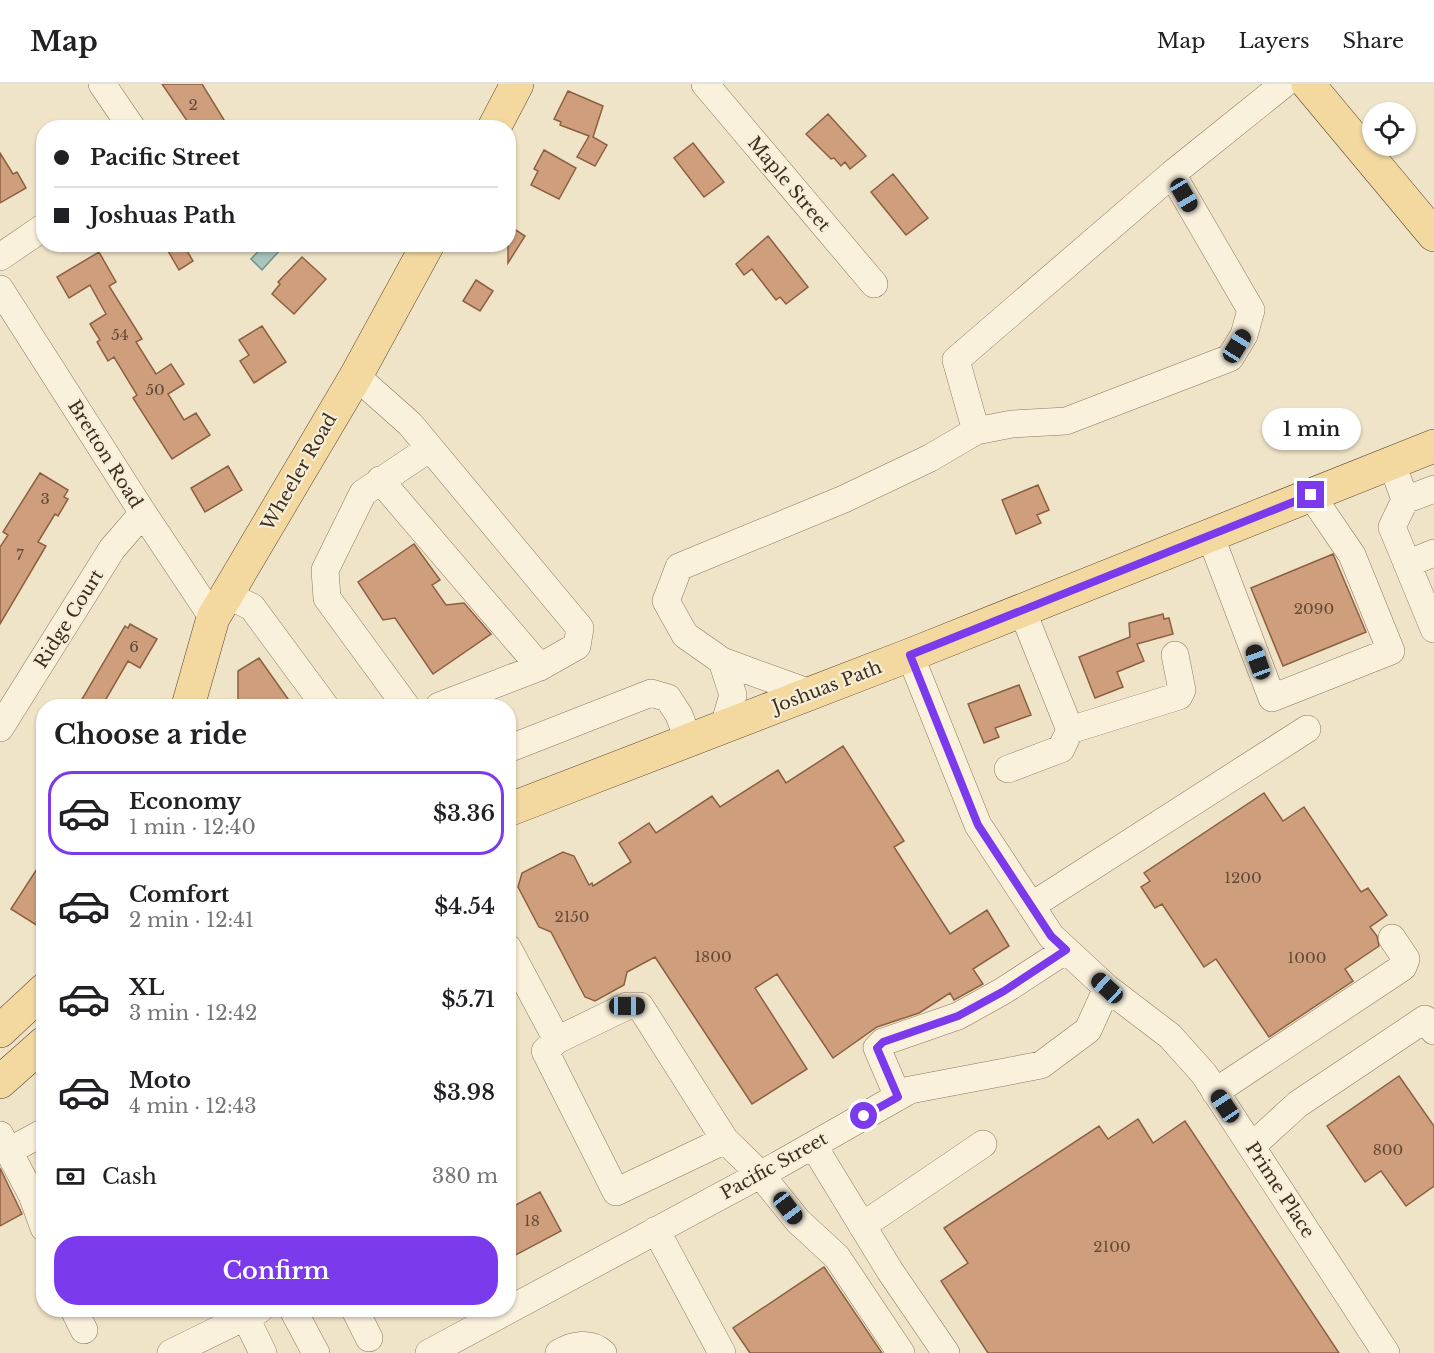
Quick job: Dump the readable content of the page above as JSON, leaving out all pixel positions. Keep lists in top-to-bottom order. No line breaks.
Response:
{"streets":{"main road":["Wheeler Road","Joshuas Path"],"street":["Maple Street","Bretton Road","Ridge Court","Pacific Street","Prime Place"]},"crossings":[["Bretton Road","Wheeler Road"],["Bretton Road","Ridge Court"],["Joshuas Path","Prime Place"],["Pacific Street","Prime Place"]],"house_numbers":["2","54","50","3","7","2090","6","1200","2150","1800","1000","800","18","2100"],"page":{"header":"Map","nav":["Map","Layers","Share"],"banner":["Pacific Street","Joshuas Path"],"bubble":"1 min","heading":"Choose a ride","list":[{"name":"Economy","note":"1 min · 12:40","value":"$3.36"},{"name":"Comfort","note":"2 min · 12:41","value":"$4.54"},{"name":"XL","note":"3 min · 12:42","value":"$5.71"},{"name":"Moto","note":"4 min · 12:43","value":"$3.98"}],"pay":["Cash","380 m"],"buttons":"Confirm"}}
